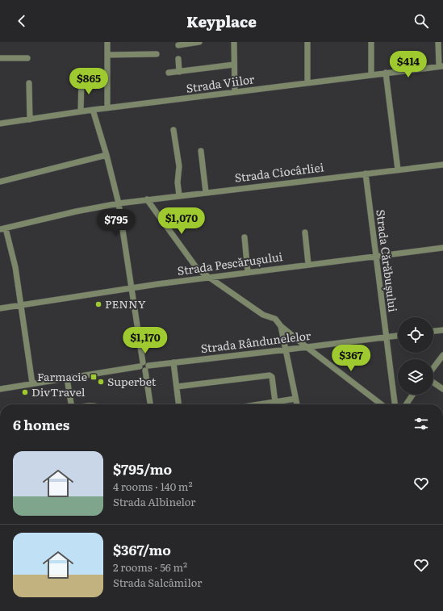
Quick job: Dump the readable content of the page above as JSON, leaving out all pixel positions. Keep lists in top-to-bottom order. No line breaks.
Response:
{"streets":{"street":["Strada Viilor","Strada Ciocârliei","Strada Cărăbușului","Strada Pescărușului","Strada Rândunelelor"]},"crossings":[["Strada Ciocârliei","Strada Cărăbușului"],["Strada Cărăbușului","Strada Pescărușului"],["Strada Cărăbușului","Strada Rândunelelor"]],"places":{"other":["PENNY","Superbet","DivTravel"],"transit":["Farmacie"]},"page":{"header":"Keyplace","price":["$414","$865","$1,070","$795","$1,170","$367"],"heading":"6 homes","list":[{"name":"$795/mo","note":"4 rooms · 140 m² · Strada Albinelor"},{"name":"$367/mo","note":"2 rooms · 56 m² · Strada Salcâmilor"}]}}
